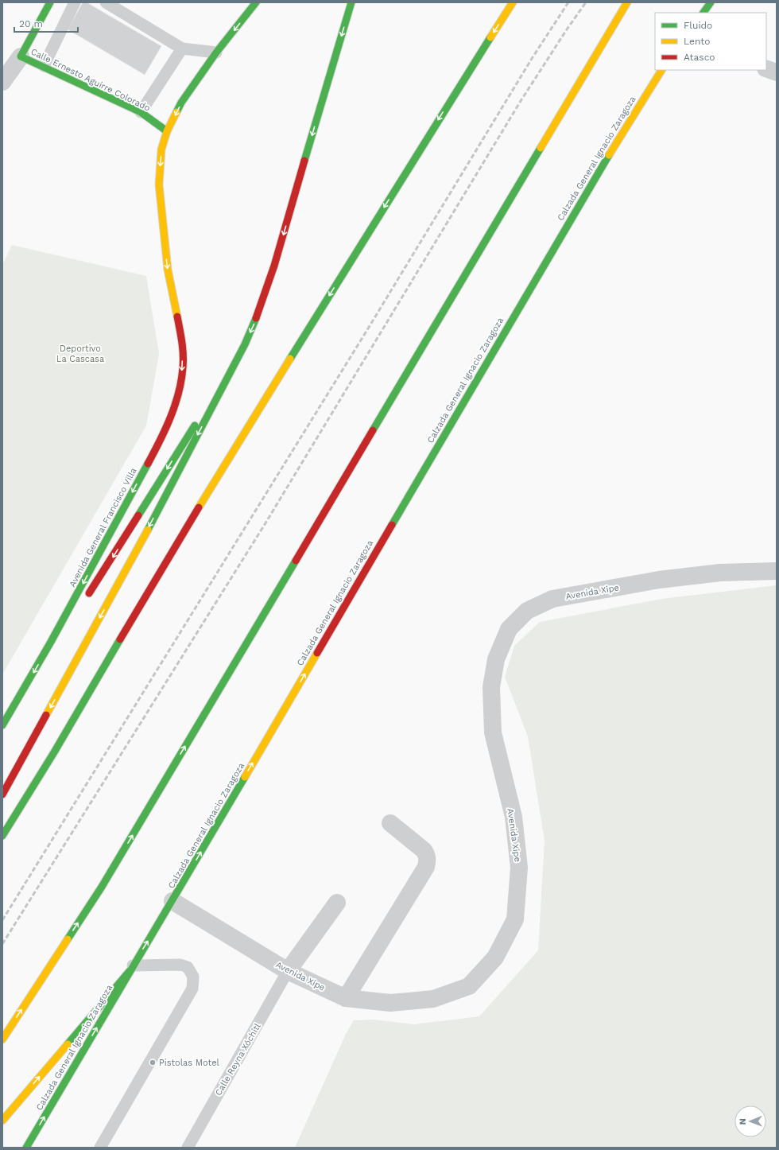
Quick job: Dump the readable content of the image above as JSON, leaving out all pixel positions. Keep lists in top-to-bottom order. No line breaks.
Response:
{"streets":{"main road":["Calle Ernesto Aguirre Colorado","Calzada General Ignacio Zaragoza","Avenida General Francisco Villa"],"street":["Avenida Xipe"],"lane":["Calle Reyna Xóchitl"]},"crossings":[["Calle Ernesto Aguirre Colorado","Avenida General Francisco Villa"],["Calzada General Ignacio Zaragoza","Avenida Xipe"],["Avenida Xipe","Calle Reyna Xóchitl"]],"parks":["Deportivo La Cascasa"],"places":["Pistolas Motel"],"legend":["Fluido","Lento","Atasco"],"scale_bar":"20 m","north":"left"}
